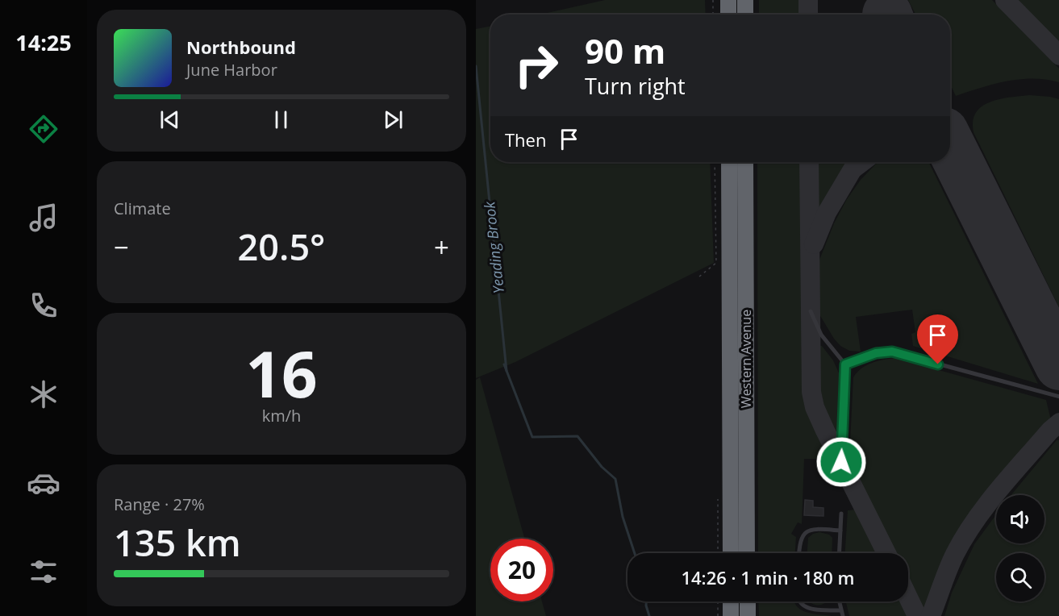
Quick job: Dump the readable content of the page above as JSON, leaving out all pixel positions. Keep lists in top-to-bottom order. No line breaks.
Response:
{"streets":{"highway":["Western Avenue"]},"water":["Yeading Brook"],"page":{"tabs":"14:25","turn":["90 m","Turn right"],"song":["Northbound","June Harbor"],"then":"Then","tile":["Climate",["16","km/h"],["Range · 27%","135 km"]],"heat":["−","20.5°","+"],"limit":"20","trip":"14:26 · 1 min · 180 m"}}
